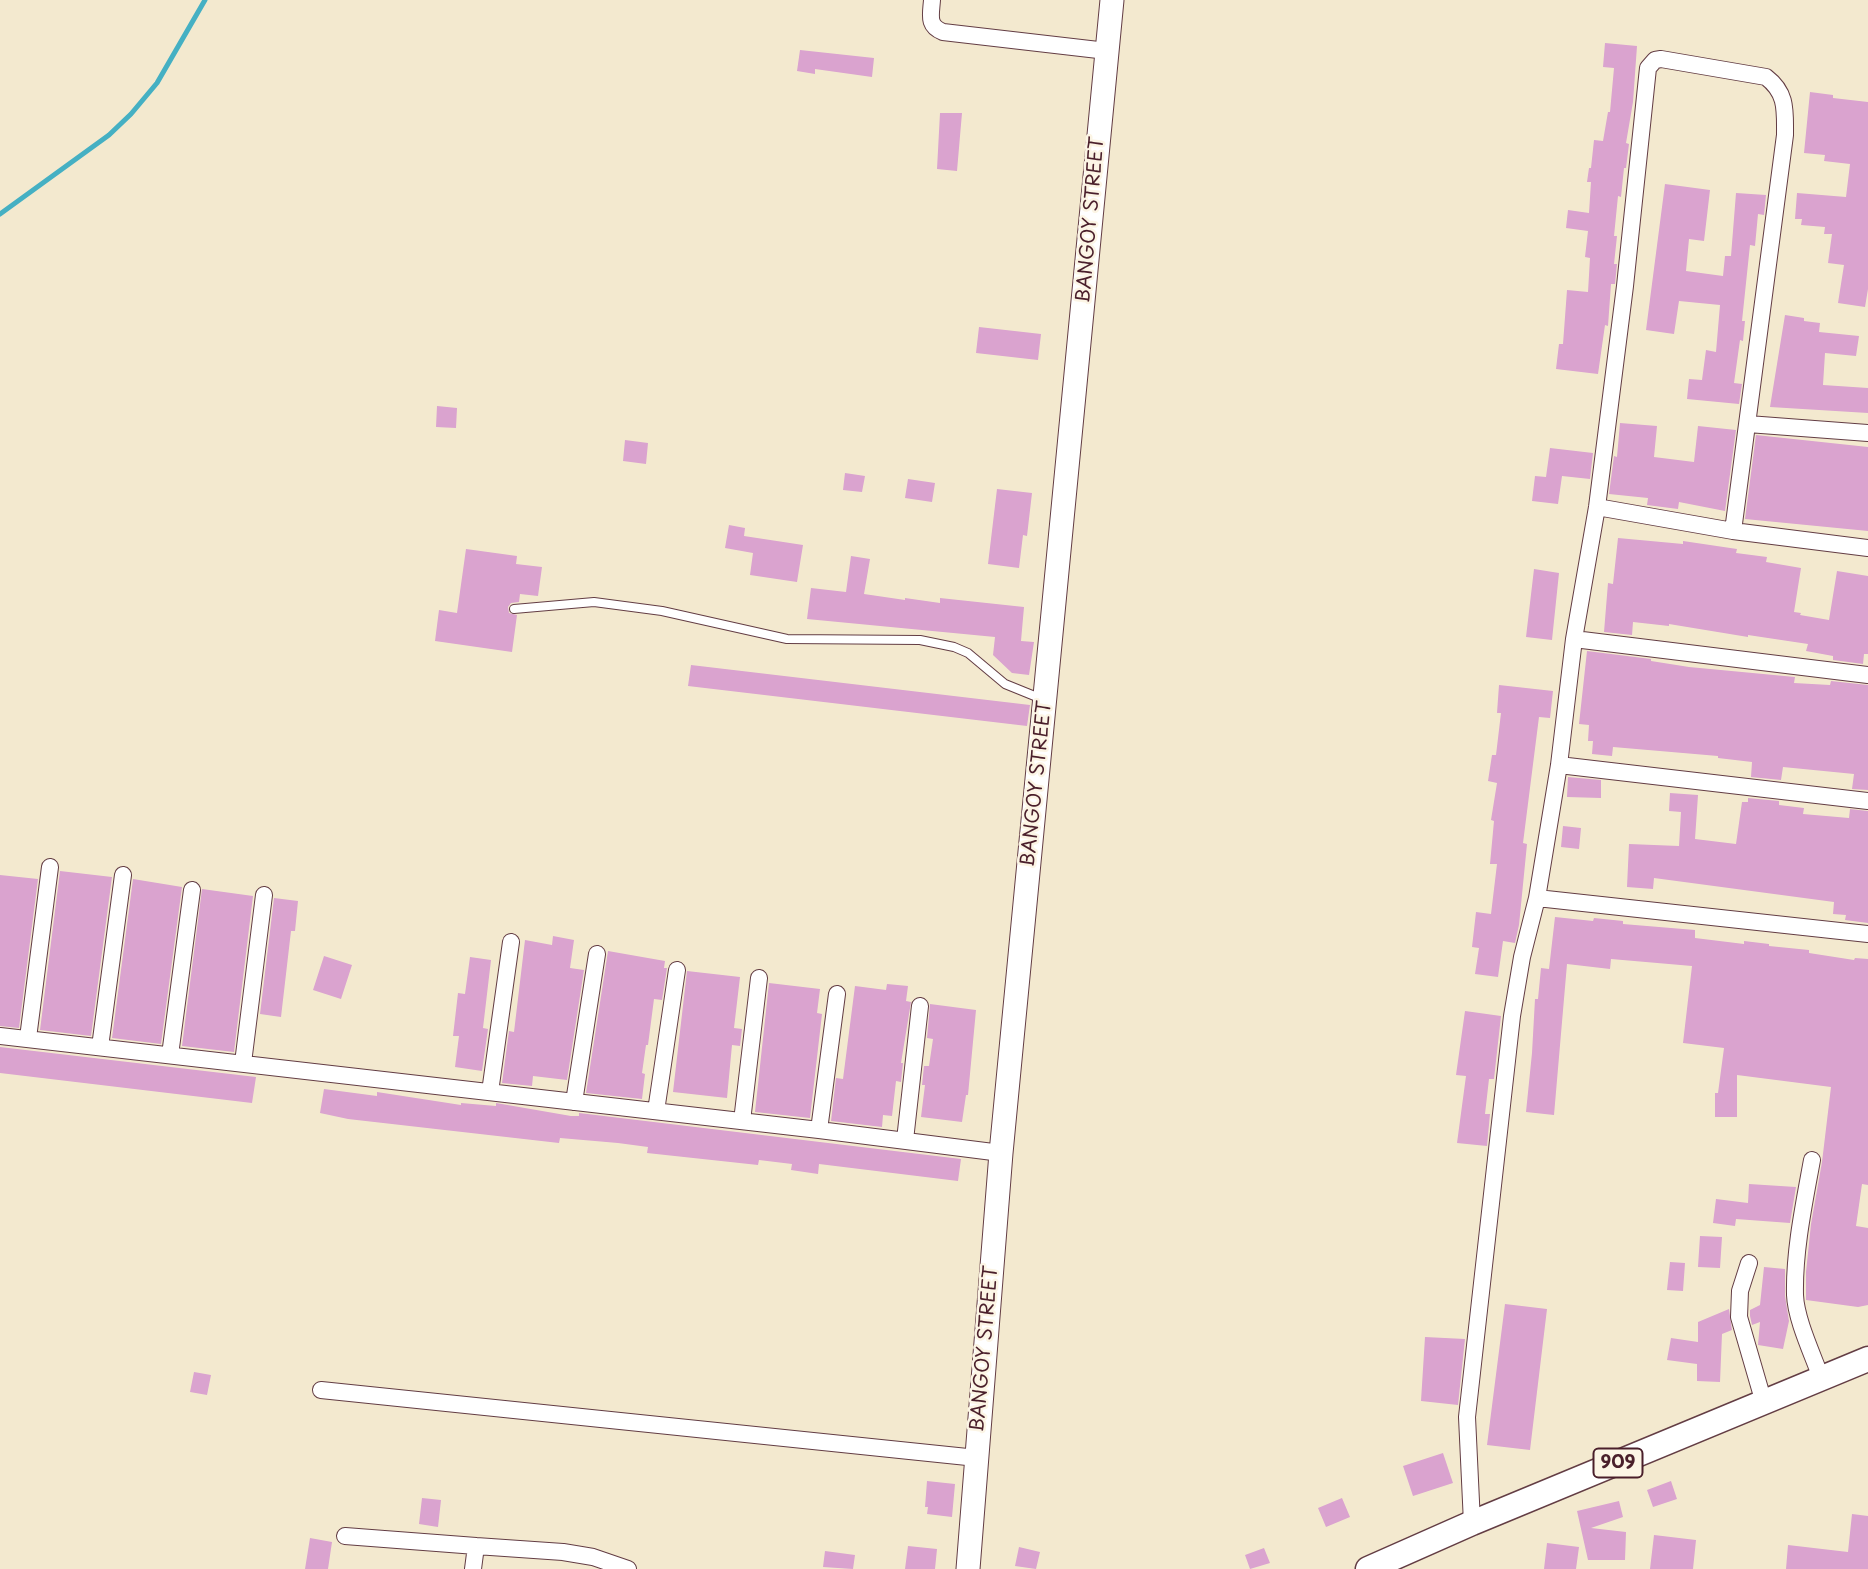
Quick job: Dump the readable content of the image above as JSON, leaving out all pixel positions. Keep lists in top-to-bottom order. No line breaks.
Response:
{"streets":{"main road":["BANGOY STREET","909"]}}
